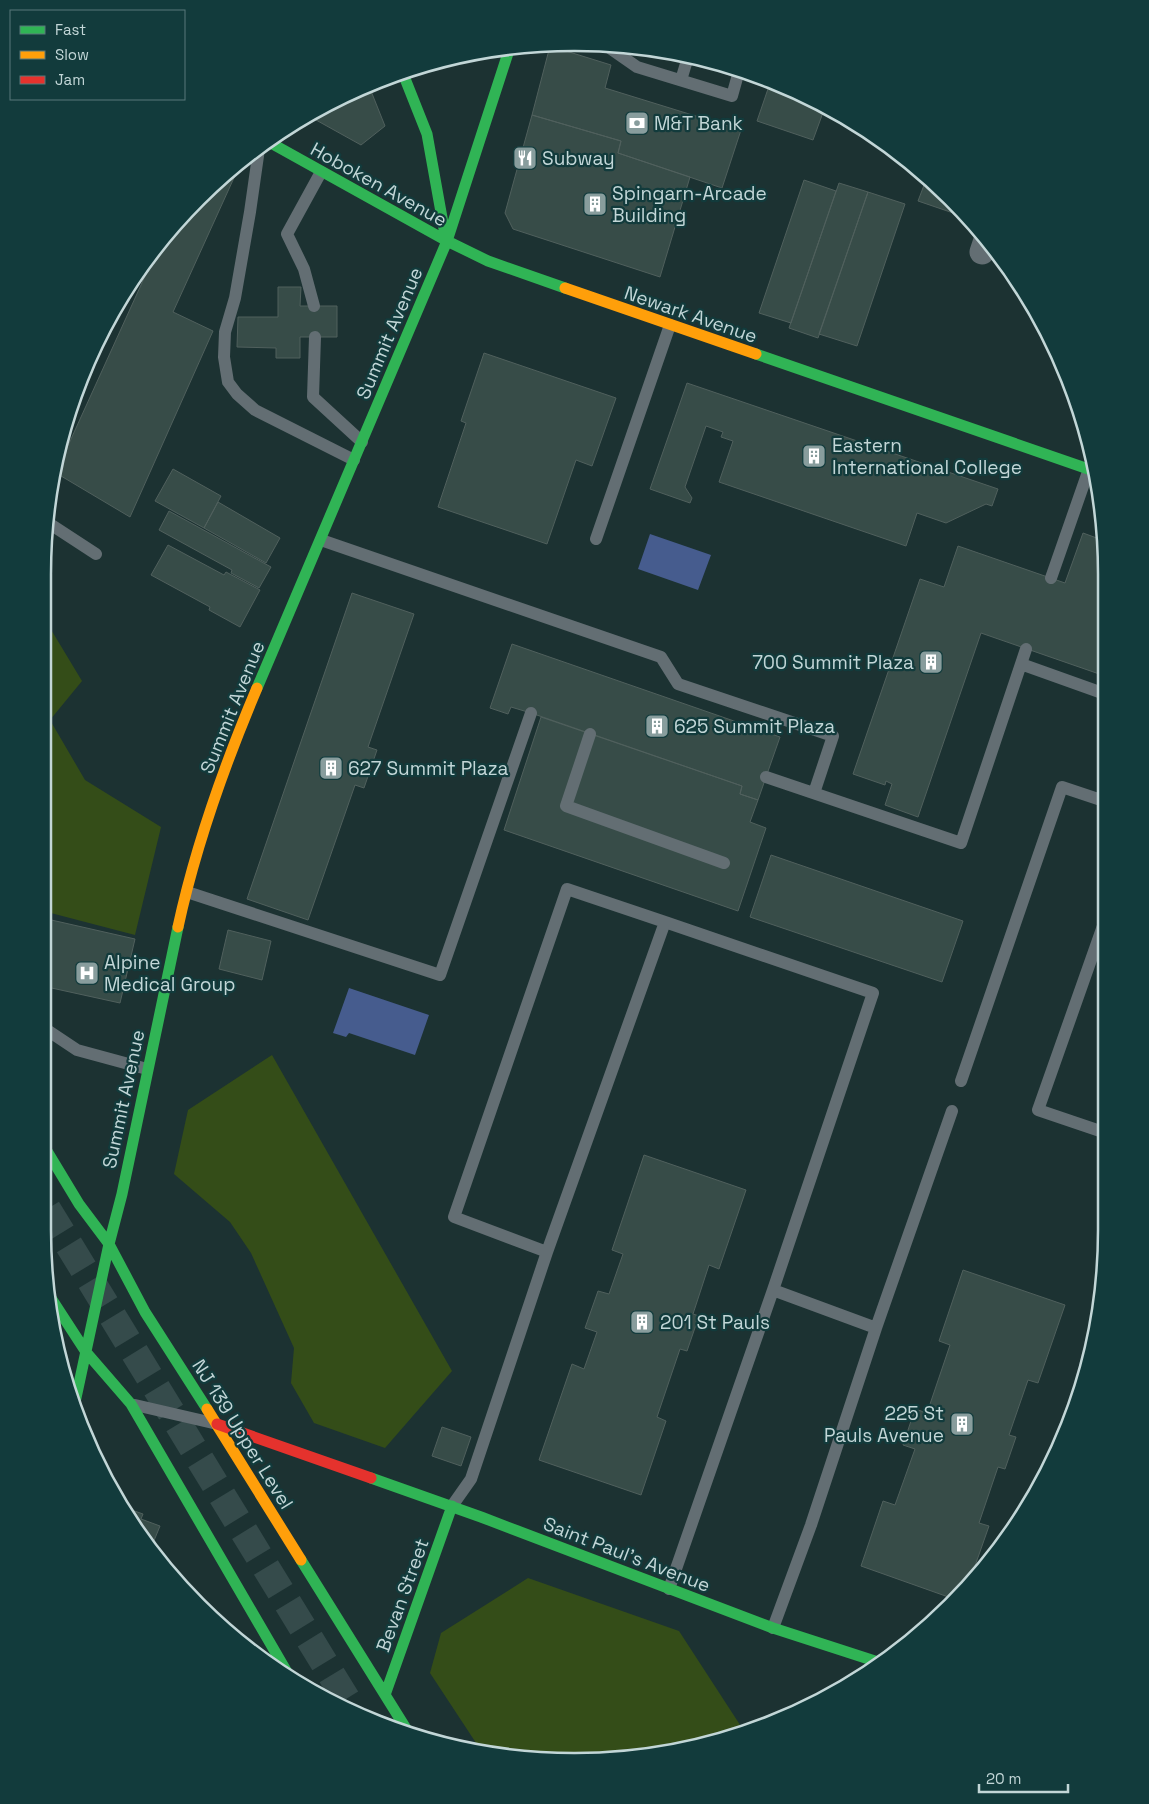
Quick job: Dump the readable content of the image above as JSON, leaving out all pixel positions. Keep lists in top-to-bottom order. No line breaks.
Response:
{"streets":{"main road":["Hoboken Avenue","Newark Avenue","Summit Avenue","NJ 139 Upper Level","Saint Paul's Avenue","Bevan Street"]},"crossings":[["Hoboken Avenue","Newark Avenue"],["Hoboken Avenue","Summit Avenue"],["Newark Avenue","Summit Avenue"],["Summit Avenue","NJ 139 Upper Level"],["NJ 139 Upper Level","Saint Paul's Avenue"],["NJ 139 Upper Level","Bevan Street"],["Saint Paul's Avenue","Bevan Street"]],"places":{"bank":["M&T Bank"],"restaurant":["Subway"],"building":["Spingarn-Arcade Building","Eastern International College","700 Summit Plaza","625 Summit Plaza","627 Summit Plaza","201 St Pauls","225 St Pauls Avenue"],"hospital":["Alpine Medical Group"]},"legend":["Fast","Slow","Jam"],"scale_bar":"20 m"}
